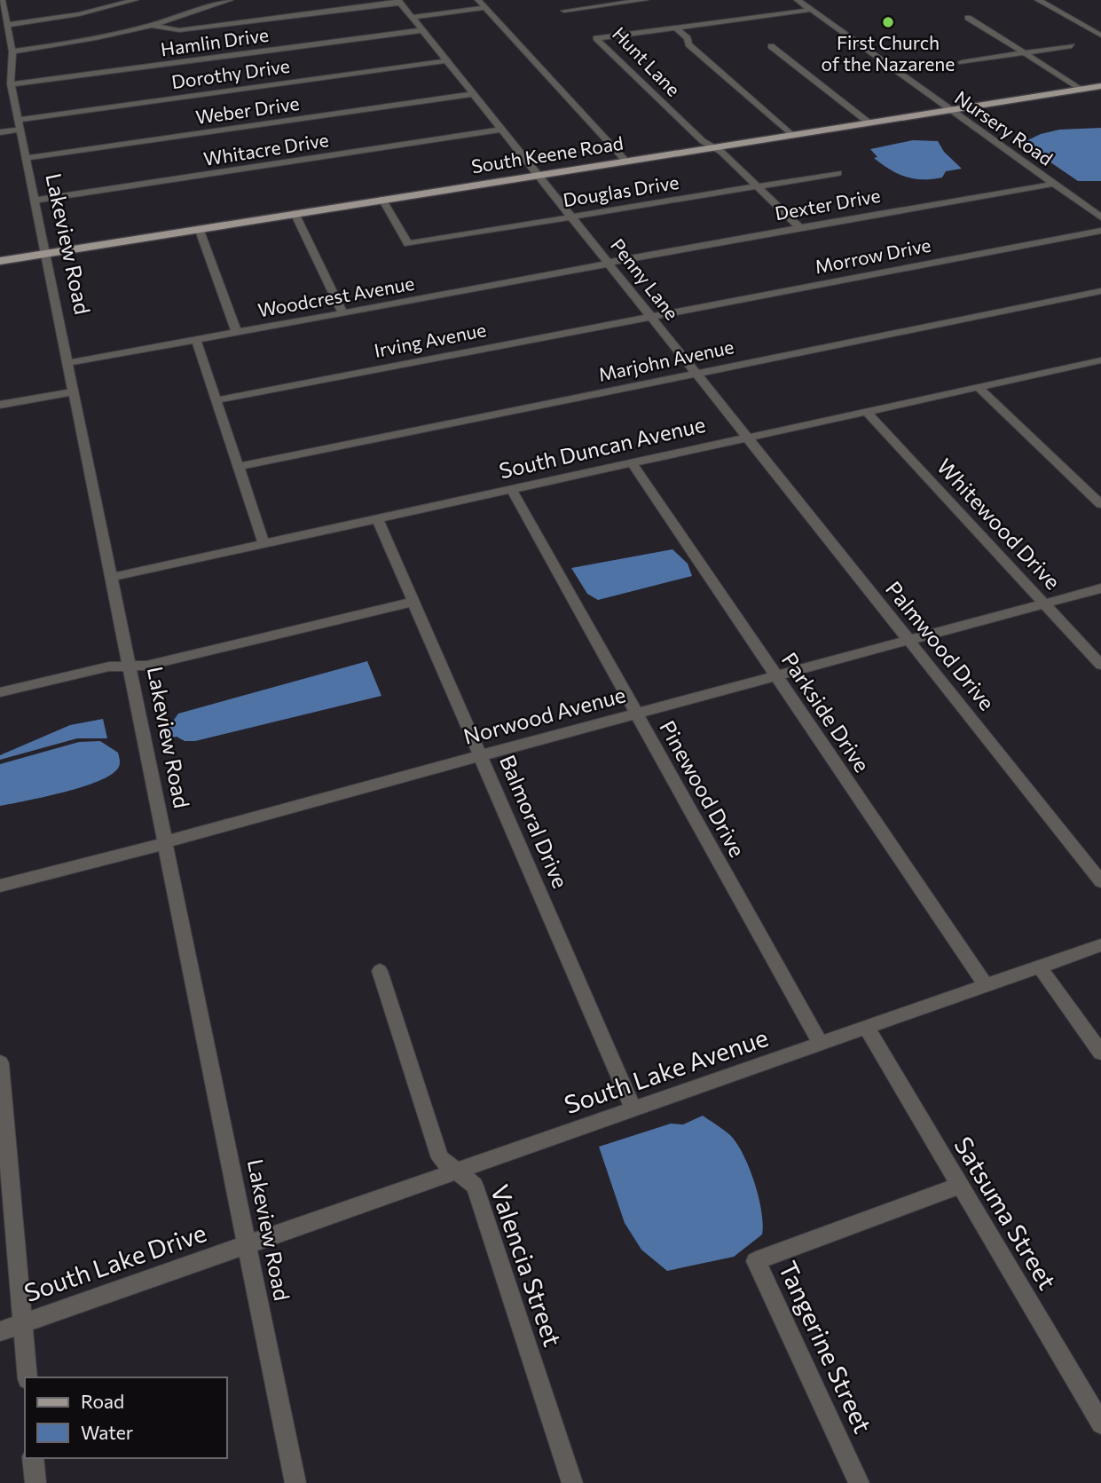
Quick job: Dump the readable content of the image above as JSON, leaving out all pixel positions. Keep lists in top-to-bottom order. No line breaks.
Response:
{"streets":{"main road":["South Keene Road"],"street":["Hamlin Drive","Hunt Lane","Dorothy Drive","Weber Drive","Nursery Road","Whitacre Drive","Douglas Drive","Dexter Drive","Lakeview Road","Morrow Drive","Penny Lane","Woodcrest Avenue","Irving Avenue","Marjohn Avenue","South Duncan Avenue","Whitewood Drive","Palmwood Drive","Parkside Drive","Norwood Avenue","Pinewood Drive","Balmoral Drive","South Lake Avenue","Satsuma Street","South Lake Drive","Valencia Street","Tangerine Street"]},"crossings":[["Hamlin Drive","Lakeview Road"],["Hamlin Drive","Penny Lane"],["Hunt Lane","Nursery Road"],["Hunt Lane","South Keene Road"],["Hunt Lane","Douglas Drive"],["Hunt Lane","Dexter Drive"],["Dorothy Drive","Lakeview Road"],["Dorothy Drive","Penny Lane"],["Weber Drive","Lakeview Road"],["Weber Drive","Penny Lane"],["Nursery Road","South Keene Road"],["Nursery Road","Dexter Drive"],["Whitacre Drive","Lakeview Road"],["Whitacre Drive","Penny Lane"],["South Keene Road","Douglas Drive"],["South Keene Road","Lakeview Road"],["South Keene Road","Penny Lane"],["Douglas Drive","Penny Lane"],["Dexter Drive","Penny Lane"],["Dexter Drive","Woodcrest Avenue"],["Lakeview Road","Woodcrest Avenue"],["Lakeview Road","South Duncan Avenue"],["Lakeview Road","Norwood Avenue"],["Lakeview Road","South Lake Avenue"],["Lakeview Road","South Lake Drive"],["Morrow Drive","Penny Lane"],["Morrow Drive","Irving Avenue"],["Penny Lane","Woodcrest Avenue"],["Penny Lane","Irving Avenue"],["Penny Lane","Marjohn Avenue"],["Penny Lane","South Duncan Avenue"],["Penny Lane","Palmwood Drive"],["South Duncan Avenue","Whitewood Drive"],["South Duncan Avenue","Palmwood Drive"],["South Duncan Avenue","Parkside Drive"],["South Duncan Avenue","Pinewood Drive"],["South Duncan Avenue","Balmoral Drive"],["Whitewood Drive","Norwood Avenue"],["Palmwood Drive","Norwood Avenue"],["Parkside Drive","Norwood Avenue"],["Parkside Drive","South Lake Avenue"],["Norwood Avenue","Pinewood Drive"],["Norwood Avenue","Balmoral Drive"],["Pinewood Drive","South Lake Avenue"],["Balmoral Drive","South Lake Avenue"],["South Lake Avenue","Satsuma Street"],["South Lake Avenue","South Lake Drive"],["South Lake Avenue","Valencia Street"],["Satsuma Street","Tangerine Street"]],"places":["First Church of the Nazarene"],"legend":["Road","Water"]}
